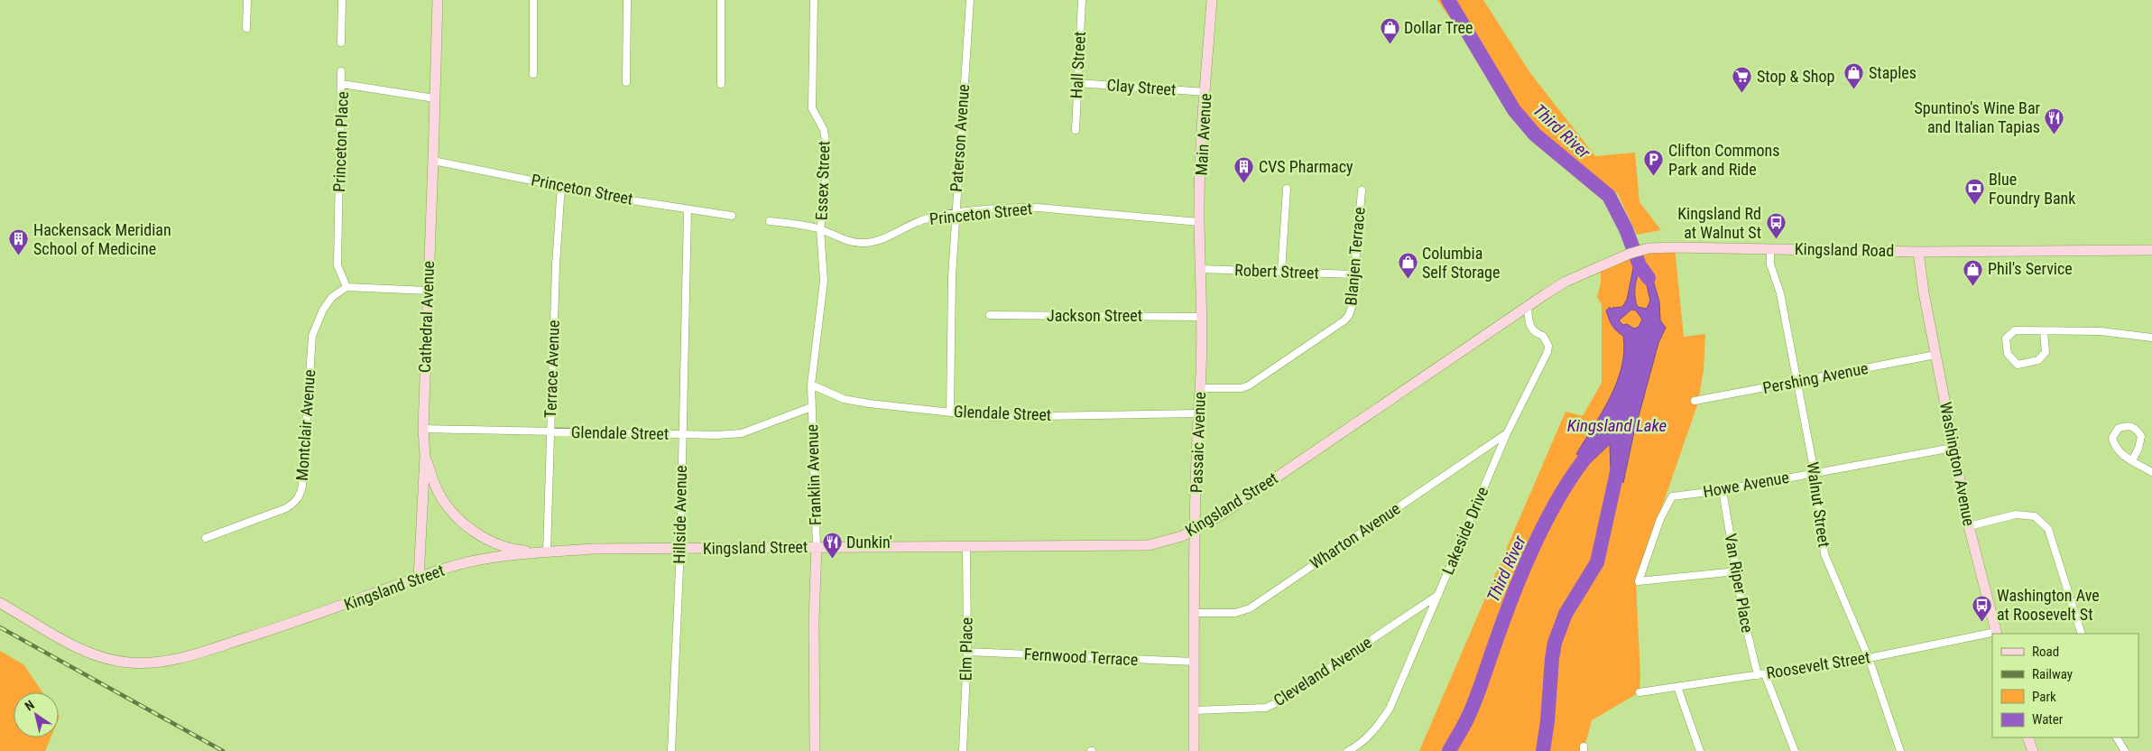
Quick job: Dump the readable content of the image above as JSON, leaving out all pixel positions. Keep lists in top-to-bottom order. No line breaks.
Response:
{"streets":{"main road":["Main Avenue","Kingsland Road","Cathedral Avenue","Passaic Avenue","Washington Avenue","Franklin Avenue","Kingsland Street"],"street":["Hall Street","Clay Street","Paterson Avenue","Princeton Place","Essex Street","Princeton Street","Blanjen Terrace","Robert Street","Jackson Street","Terrace Avenue","Pershing Avenue","Glendale Street","Montclair Avenue","Howe Avenue","Walnut Street","Hillside Avenue","Lakeside Drive","Wharton Avenue","Van Riper Place","Elm Place","Fernwood Terrace","Roosevelt Street","Cleveland Avenue"]},"crossings":[["Hall Street","Clay Street"],["Clay Street","Main Avenue"],["Main Avenue","Princeton Street"],["Main Avenue","Robert Street"],["Main Avenue","Passaic Avenue"],["Paterson Avenue","Princeton Street"],["Paterson Avenue","Glendale Street"],["Princeton Place","Cathedral Avenue"],["Princeton Place","Montclair Avenue"],["Essex Street","Princeton Street"],["Essex Street","Franklin Avenue"],["Princeton Street","Cathedral Avenue"],["Princeton Street","Terrace Avenue"],["Princeton Street","Hillside Avenue"],["Kingsland Road","Washington Avenue"],["Kingsland Road","Kingsland Street"],["Kingsland Road","Walnut Street"],["Blanjen Terrace","Robert Street"],["Blanjen Terrace","Passaic Avenue"],["Robert Street","Passaic Avenue"],["Jackson Street","Passaic Avenue"],["Cathedral Avenue","Glendale Street"],["Cathedral Avenue","Kingsland Street"],["Terrace Avenue","Glendale Street"],["Terrace Avenue","Kingsland Street"],["Pershing Avenue","Washington Avenue"],["Pershing Avenue","Walnut Street"],["Glendale Street","Passaic Avenue"],["Glendale Street","Franklin Avenue"],["Glendale Street","Hillside Avenue"],["Passaic Avenue","Kingsland Street"],["Passaic Avenue","Wharton Avenue"],["Passaic Avenue","Fernwood Terrace"],["Passaic Avenue","Cleveland Avenue"],["Washington Avenue","Howe Avenue"],["Franklin Avenue","Kingsland Street"],["Howe Avenue","Walnut Street"],["Howe Avenue","Van Riper Place"],["Kingsland Street","Hillside Avenue"],["Kingsland Street","Lakeside Drive"],["Kingsland Street","Elm Place"],["Walnut Street","Roosevelt Street"],["Lakeside Drive","Wharton Avenue"],["Lakeside Drive","Cleveland Avenue"],["Van Riper Place","Roosevelt Street"],["Elm Place","Fernwood Terrace"]],"water":["Third River","Kingsland Lake"],"places":{"shop":["Dollar Tree","Staples","Columbia Self Storage","Phil's Service"],"supermarket":["Stop & Shop"],"restaurant":["Spuntino's Wine Bar and Italian Tapias","Dunkin'"],"parking":["Clifton Commons Park and Ride"],"building":["CVS Pharmacy","Hackensack Meridian School of Medicine"],"bank":["Blue Foundry Bank"],"bus stop":["Kingsland Rd at Walnut St","Washington Ave at Roosevelt St"]},"legend":["Road","Railway","Park","Water"],"north":"top left"}
